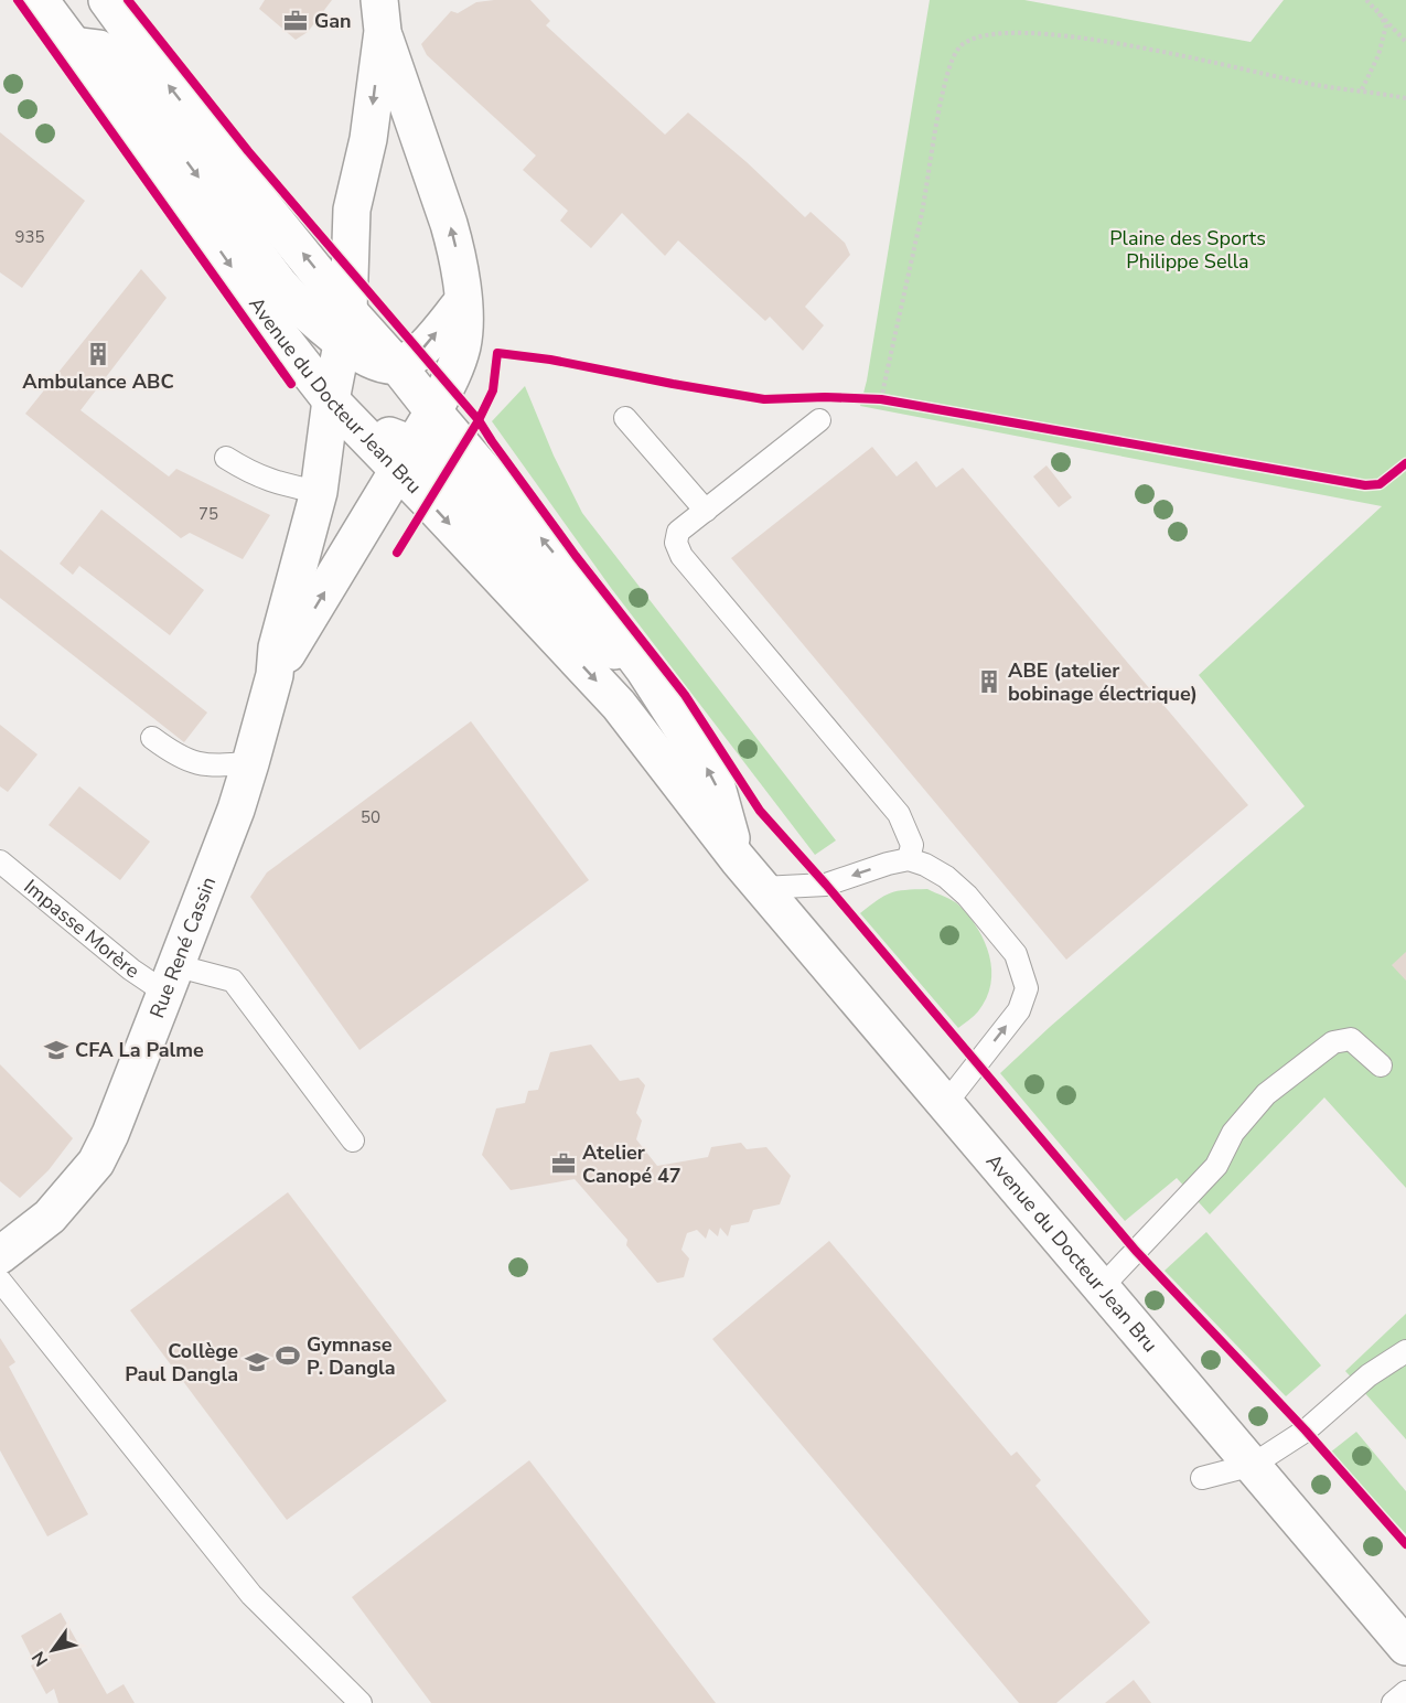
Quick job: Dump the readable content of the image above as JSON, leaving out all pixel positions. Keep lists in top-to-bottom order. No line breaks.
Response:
{"streets":{"main road":["Avenue du Docteur Jean Bru","Rue René Cassin"],"lane":["Impasse Morère"]},"crossings":[["Impasse Morère","Rue René Cassin"]],"parks":["Plaine des Sports Philippe Sella"],"places":{"office":["Gan","Atelier Canopé 47"],"building":["Ambulance ABC","ABE (atelier bobinage électrique)"],"school or university":["CFA La Palme","Collège Paul Dangla"],"sports":["Gymnase P. Dangla"]},"house_numbers":["935","75","50"],"north":"bottom left"}
